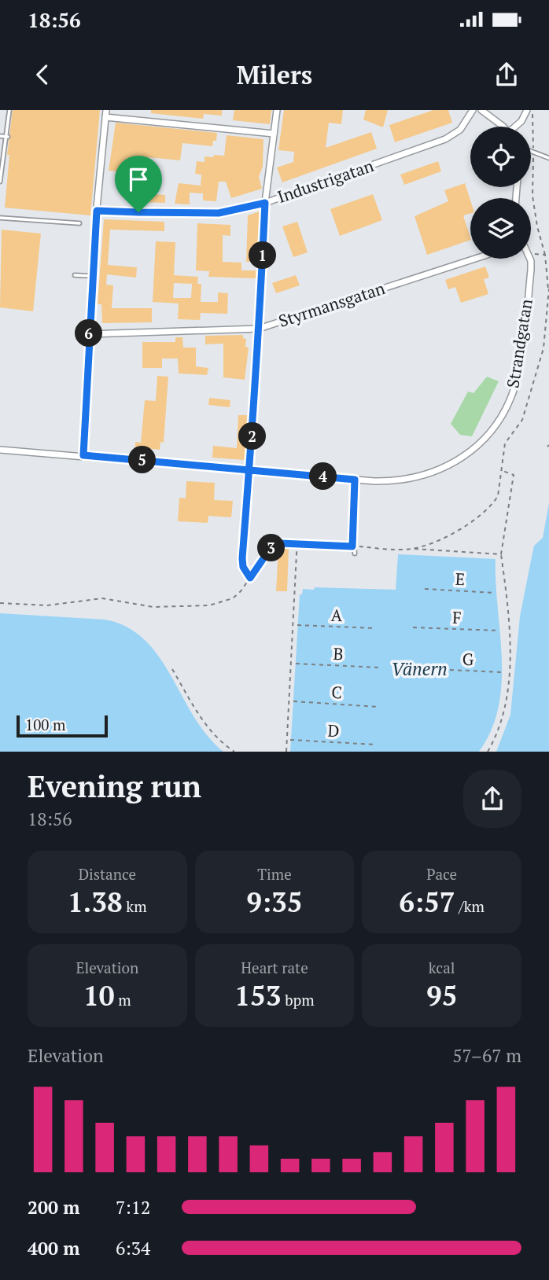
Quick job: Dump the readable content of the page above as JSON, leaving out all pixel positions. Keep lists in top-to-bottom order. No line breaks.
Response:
{"streets":{"street":["Industrigatan","Styrmansgatan","Strandgatan"],"path":["E","A","F","B","G","C","D"]},"water":["Vänern"],"scale_bar":"100 m","page":{"status":"18:56","header":"Milers","pins":["1","6","2","5","4","3"],"scale":"100 m","heading":["Evening run","18:56"],"stats":[["Distance","1.38 km"],["Time","9:35"],["Pace","6:57 /km"],["Elevation","10 m"],["Heart rate","153 bpm"],["kcal","95"]],"chart":["Elevation","57–67 m"],"list":[{"name":"200 m","note":"7:12"},{"name":"400 m","note":"6:34"}]}}
